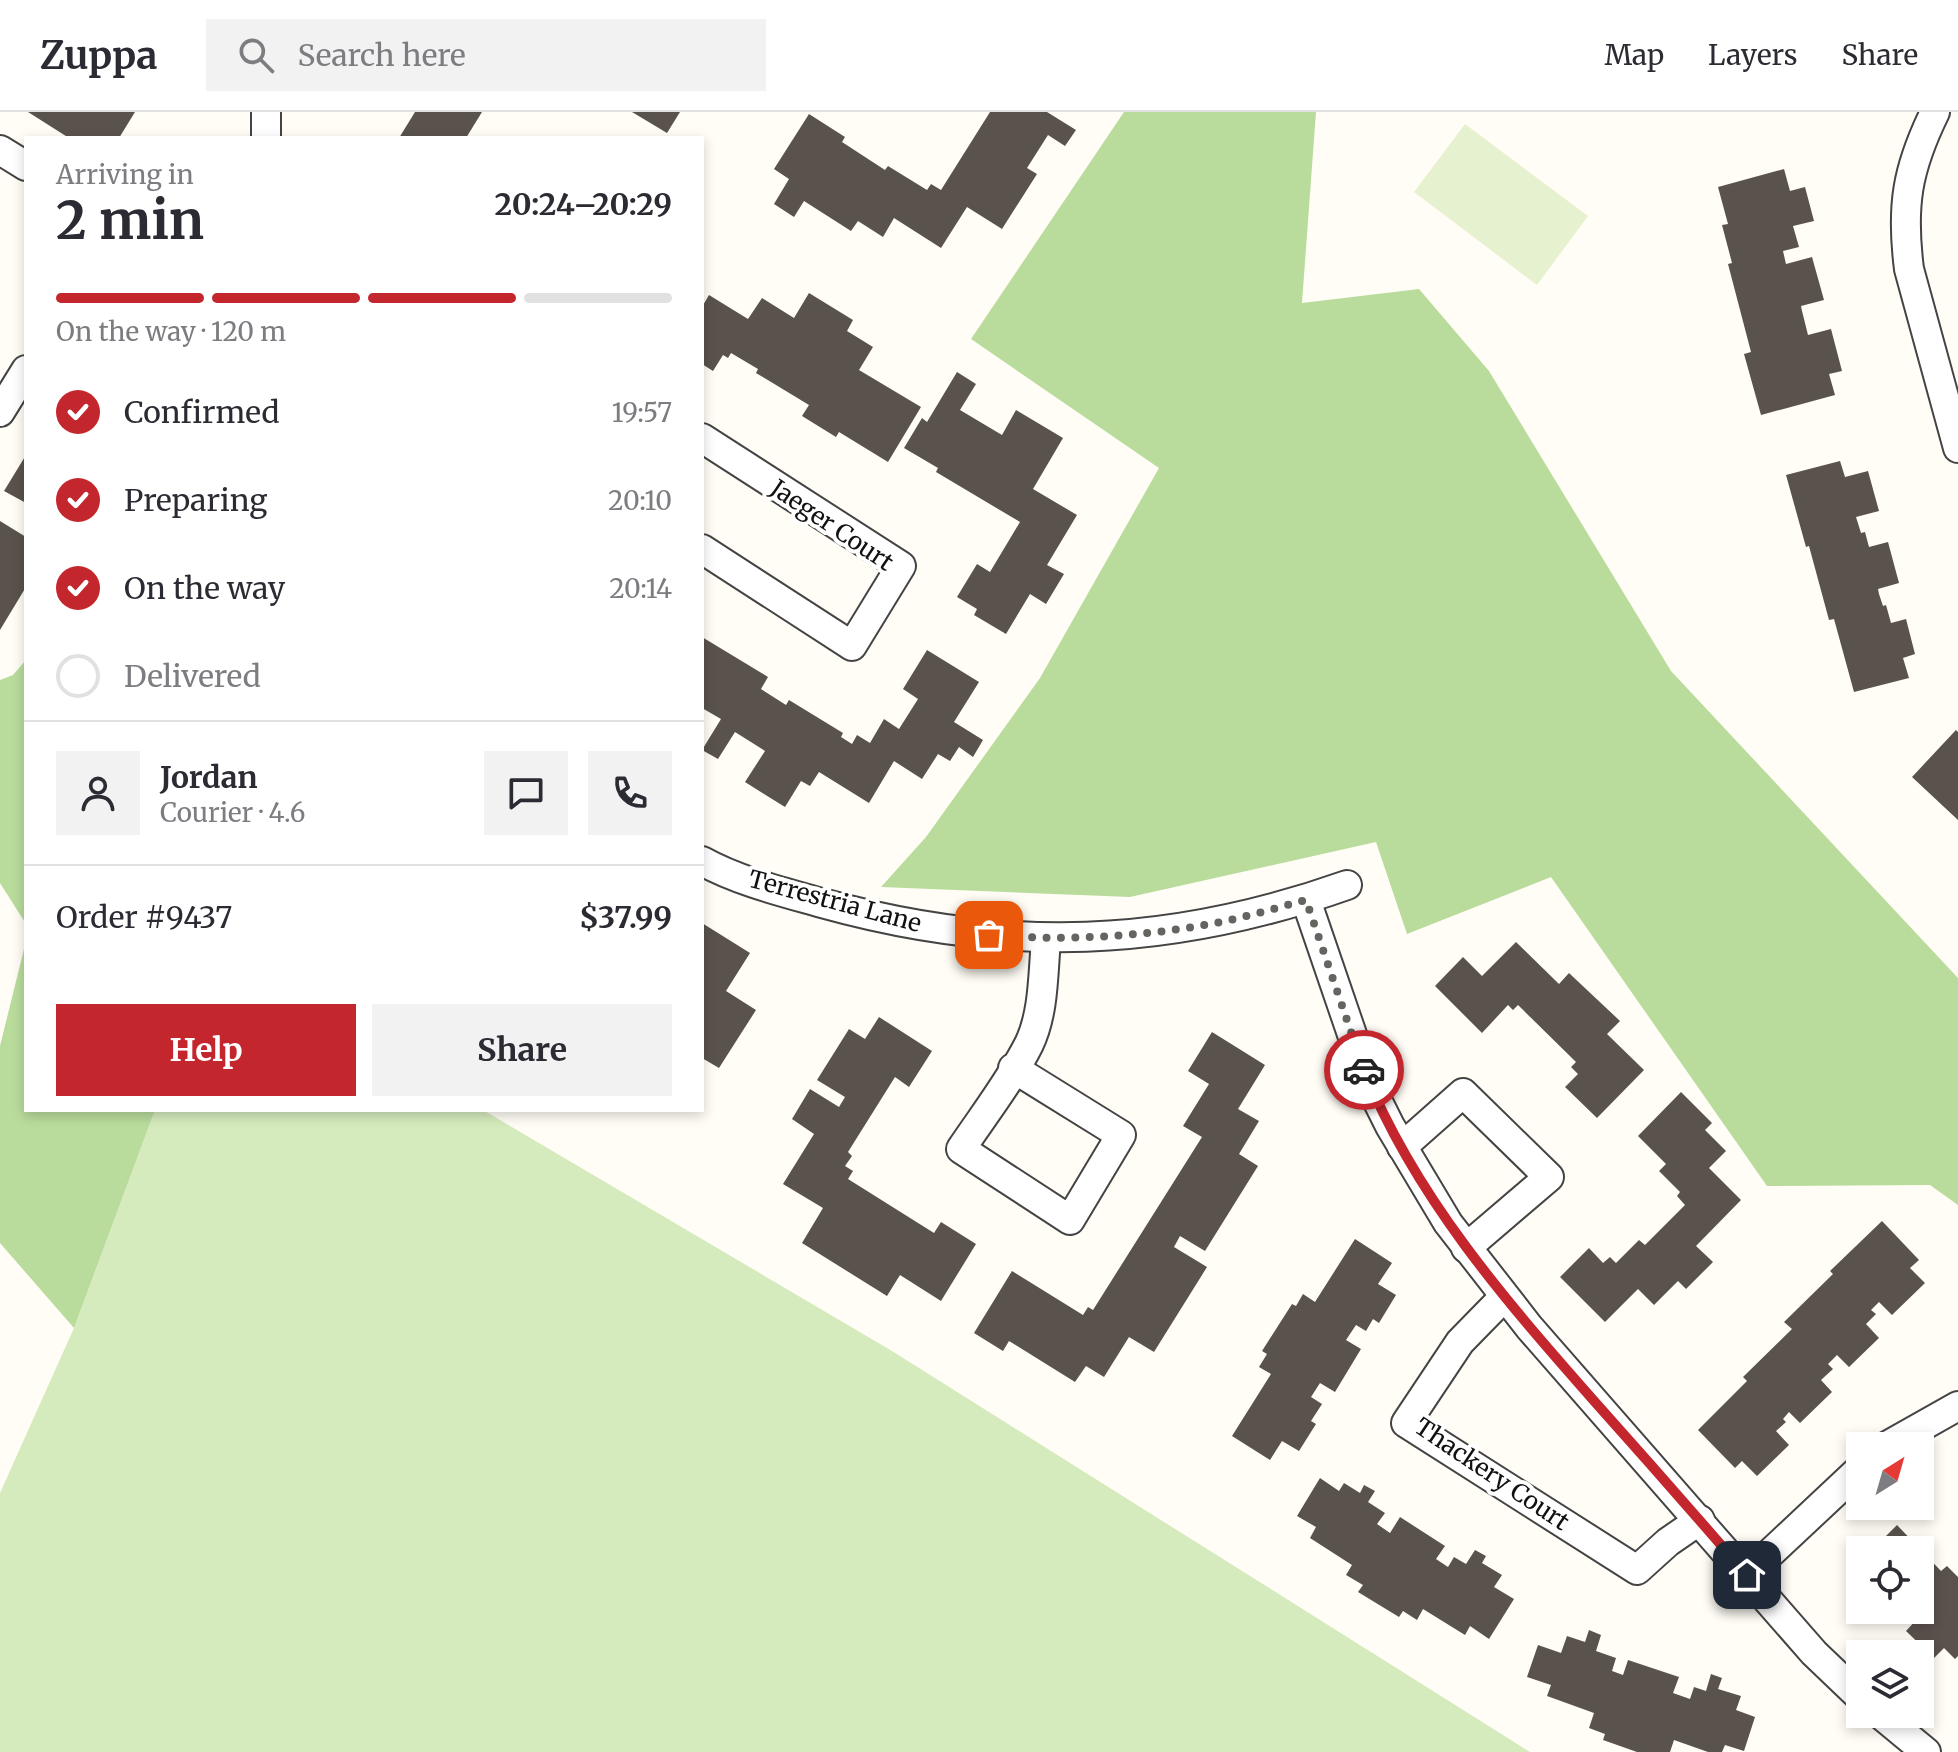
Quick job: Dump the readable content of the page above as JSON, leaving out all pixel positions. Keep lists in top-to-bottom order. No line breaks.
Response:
{"streets":{"street":["Jaeger Court","Terrestria Lane","Thackery Court"]},"north":"top right","page":{"header":"Zuppa","search":"Search here","nav":["Map","Layers","Share"],"heading":["2 min","Arriving in","20:24–20:29"],"panel":["Jordan","Courier · 4.6","Order #9437","$37.99"],"bar":"On the way · 120 m","list":[["Confirmed","19:57"],["Preparing","20:10"],["On the way","20:14"],"Delivered"],"buttons":["Help","Share"]}}
